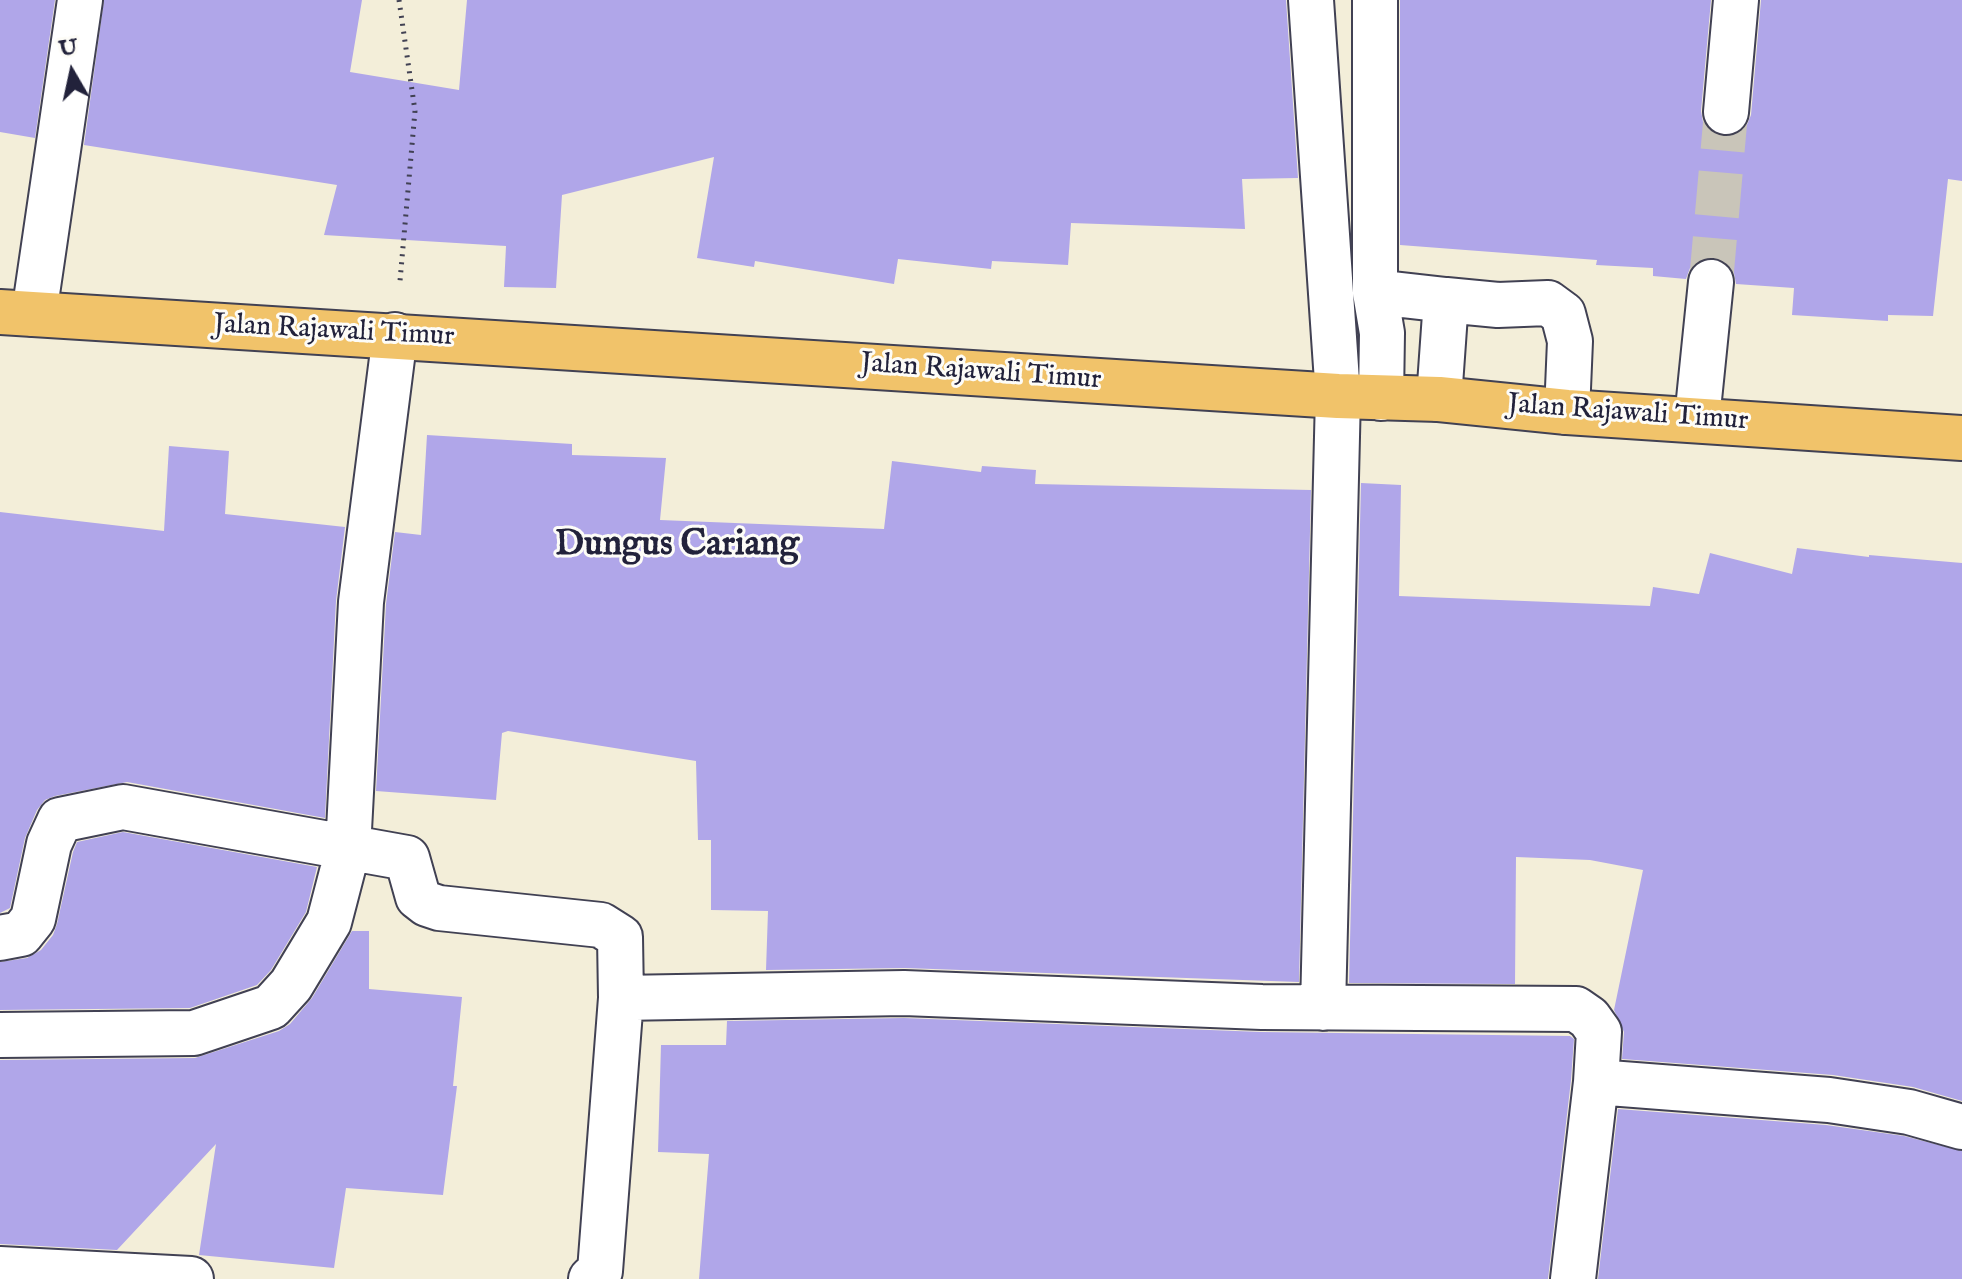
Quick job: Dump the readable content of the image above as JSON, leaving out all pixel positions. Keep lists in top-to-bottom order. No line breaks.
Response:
{"streets":{"main road":["Jalan Rajawali Timur"]},"districts":["Dungus Cariang"],"north":"top"}
